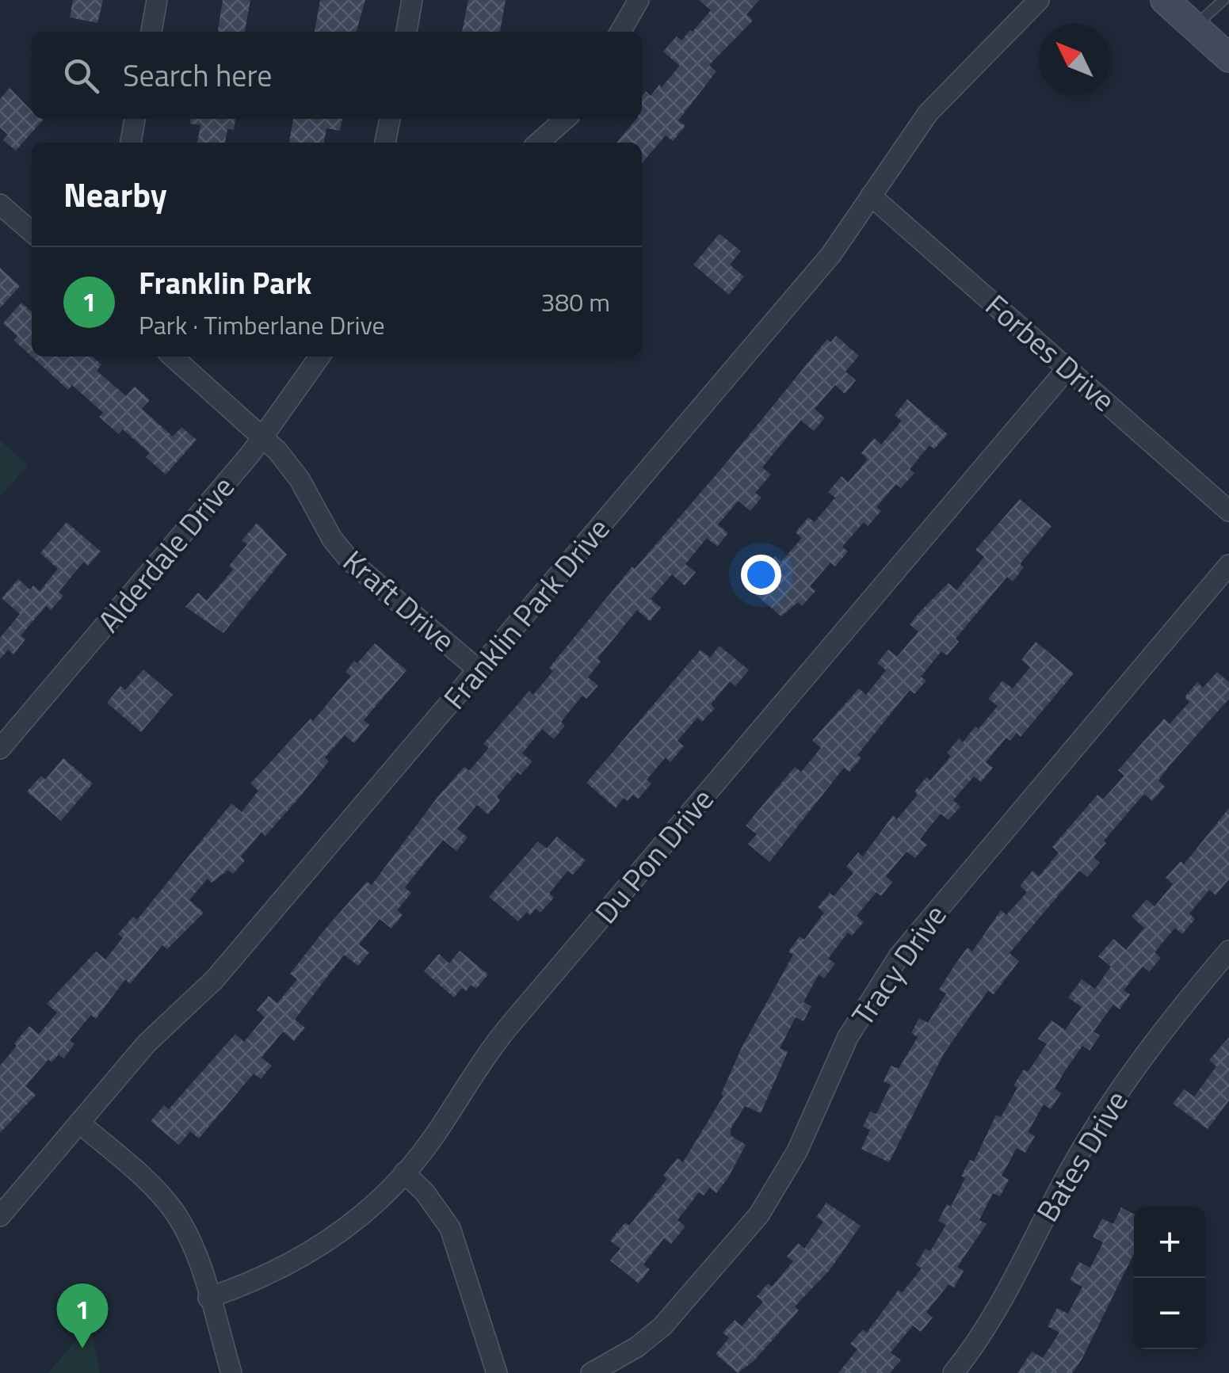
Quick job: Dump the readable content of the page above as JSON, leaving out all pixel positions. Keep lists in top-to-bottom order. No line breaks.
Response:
{"streets":{"street":["Forbes Drive","Alderdale Drive","Kraft Drive","Franklin Park Drive","Du Pon Drive","Tracy Drive","Bates Drive"]},"crossings":[["Forbes Drive","Franklin Park Drive"],["Forbes Drive","Du Pon Drive"],["Alderdale Drive","Kraft Drive"],["Kraft Drive","Franklin Park Drive"]],"north":"top left","page":{"search":"Search here","heading":"Nearby","list":[{"mark":"1","name":"Franklin Park","note":"Park · Timberlane Drive","value":"380 m"}],"map_buttons":["+","−"],"pins":"1"}}
